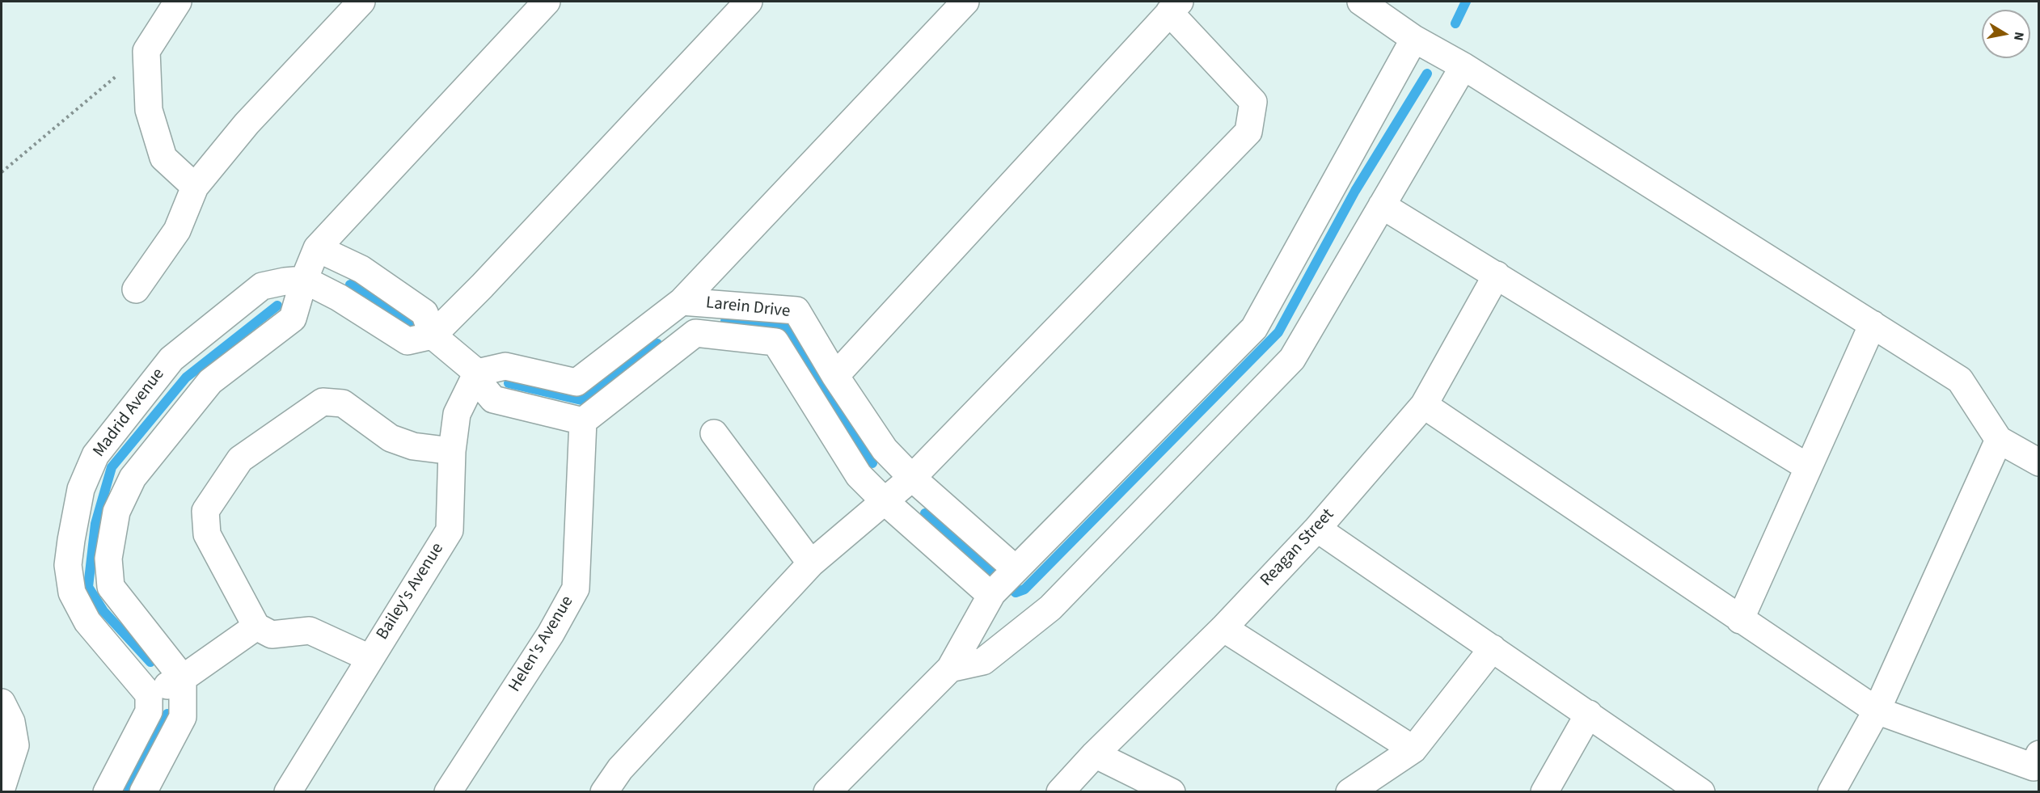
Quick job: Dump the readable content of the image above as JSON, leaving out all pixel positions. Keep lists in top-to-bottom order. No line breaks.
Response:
{"streets":{"street":["Larein Drive","Madrid Avenue","Reagan Street","Bailey's Avenue","Helen's Avenue"]},"crossings":[["Larein Drive","Bailey's Avenue"],["Larein Drive","Helen's Avenue"]],"north":"right"}
